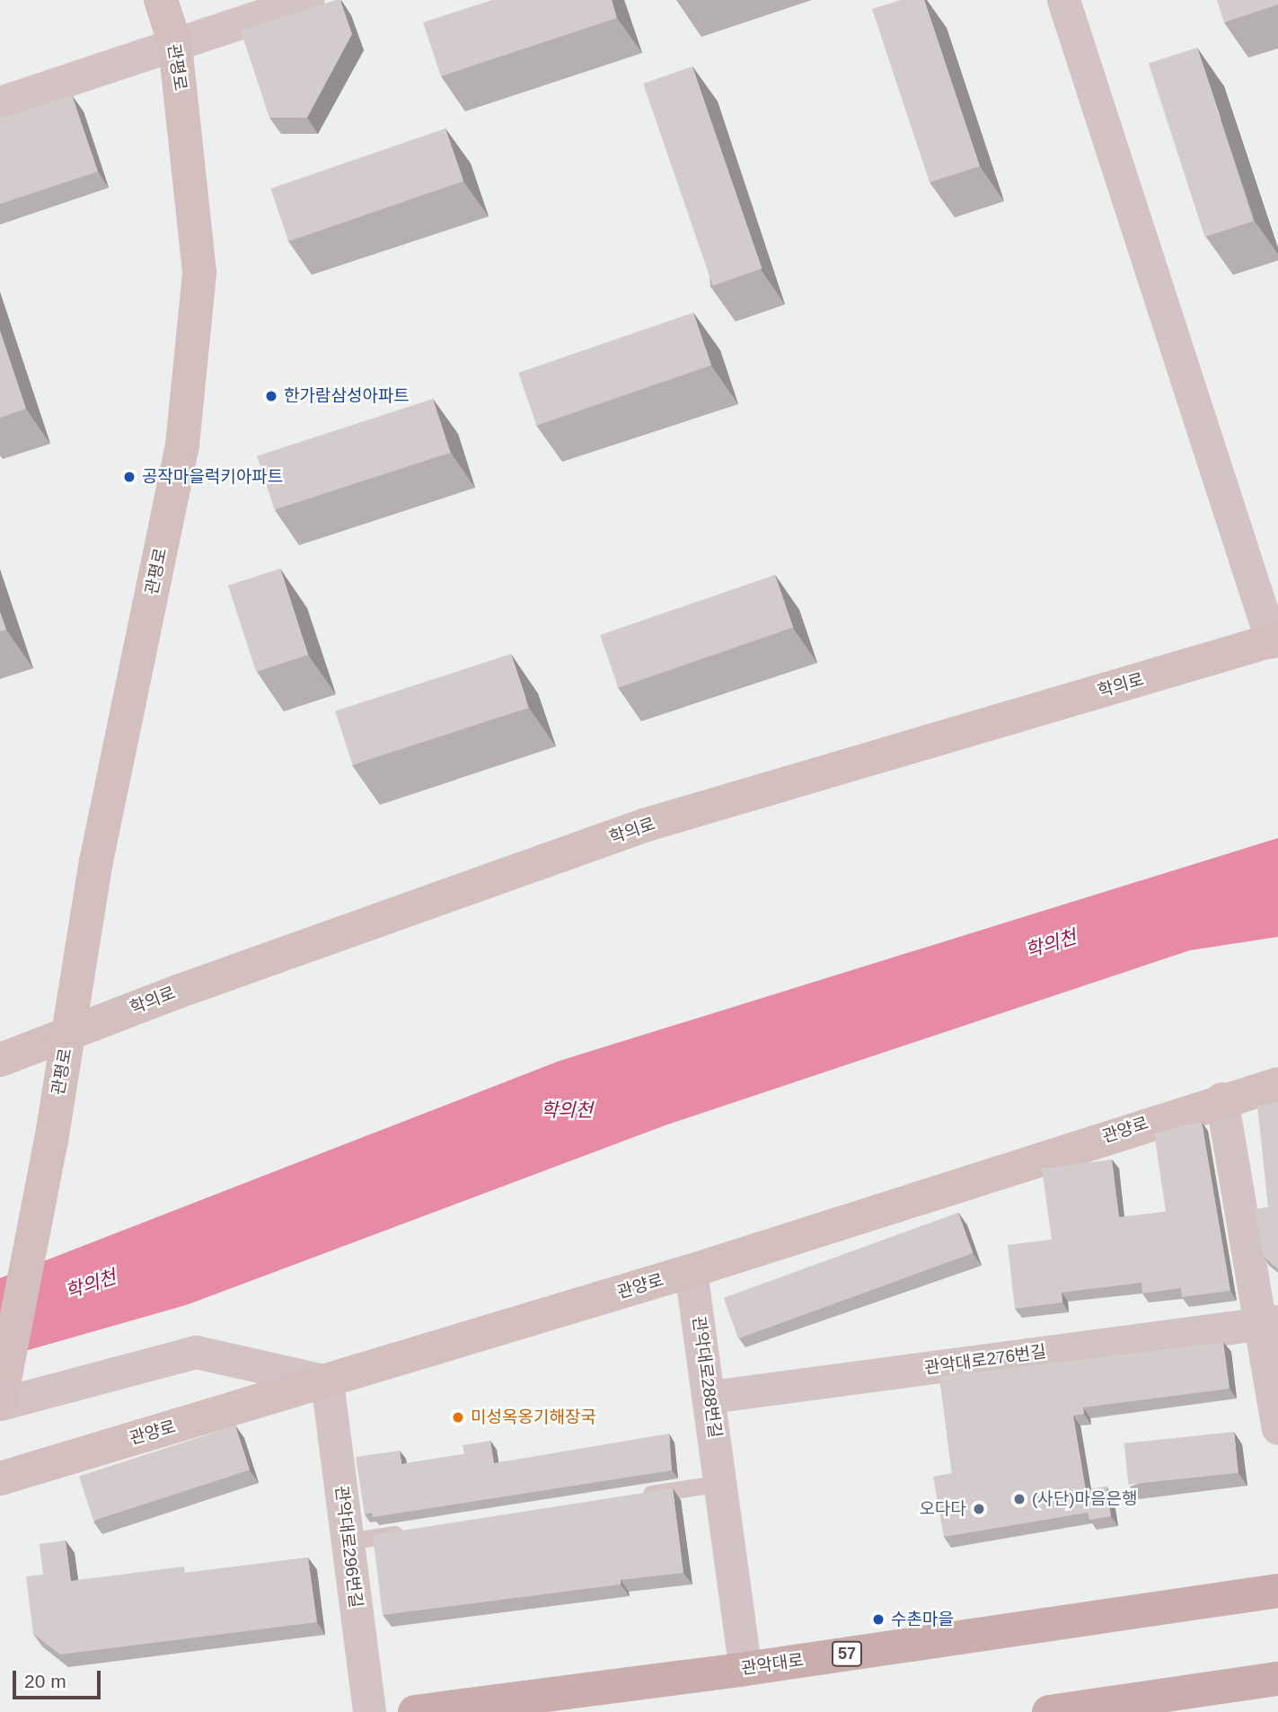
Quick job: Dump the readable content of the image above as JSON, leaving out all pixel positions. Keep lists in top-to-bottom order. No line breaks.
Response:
{"streets":{"main road":["57","관악대로"],"street":["관평로","학의로","관양로","관악대로276번길","관악대로288번길","관악대로296번길"]},"crossings":[["관평로","학의로"],["관양로","관악대로288번길"],["관양로","관악대로296번길"],["관악대로276번길","관악대로288번길"],["관악대로288번길","관악대로"]],"water":["학의천"],"places":["한가람삼성아파트","공작마을럭키아파트","미성옥옹기해장국","(사단)마음은행","오다다","수촌마을"],"scale_bar":"20 m"}
